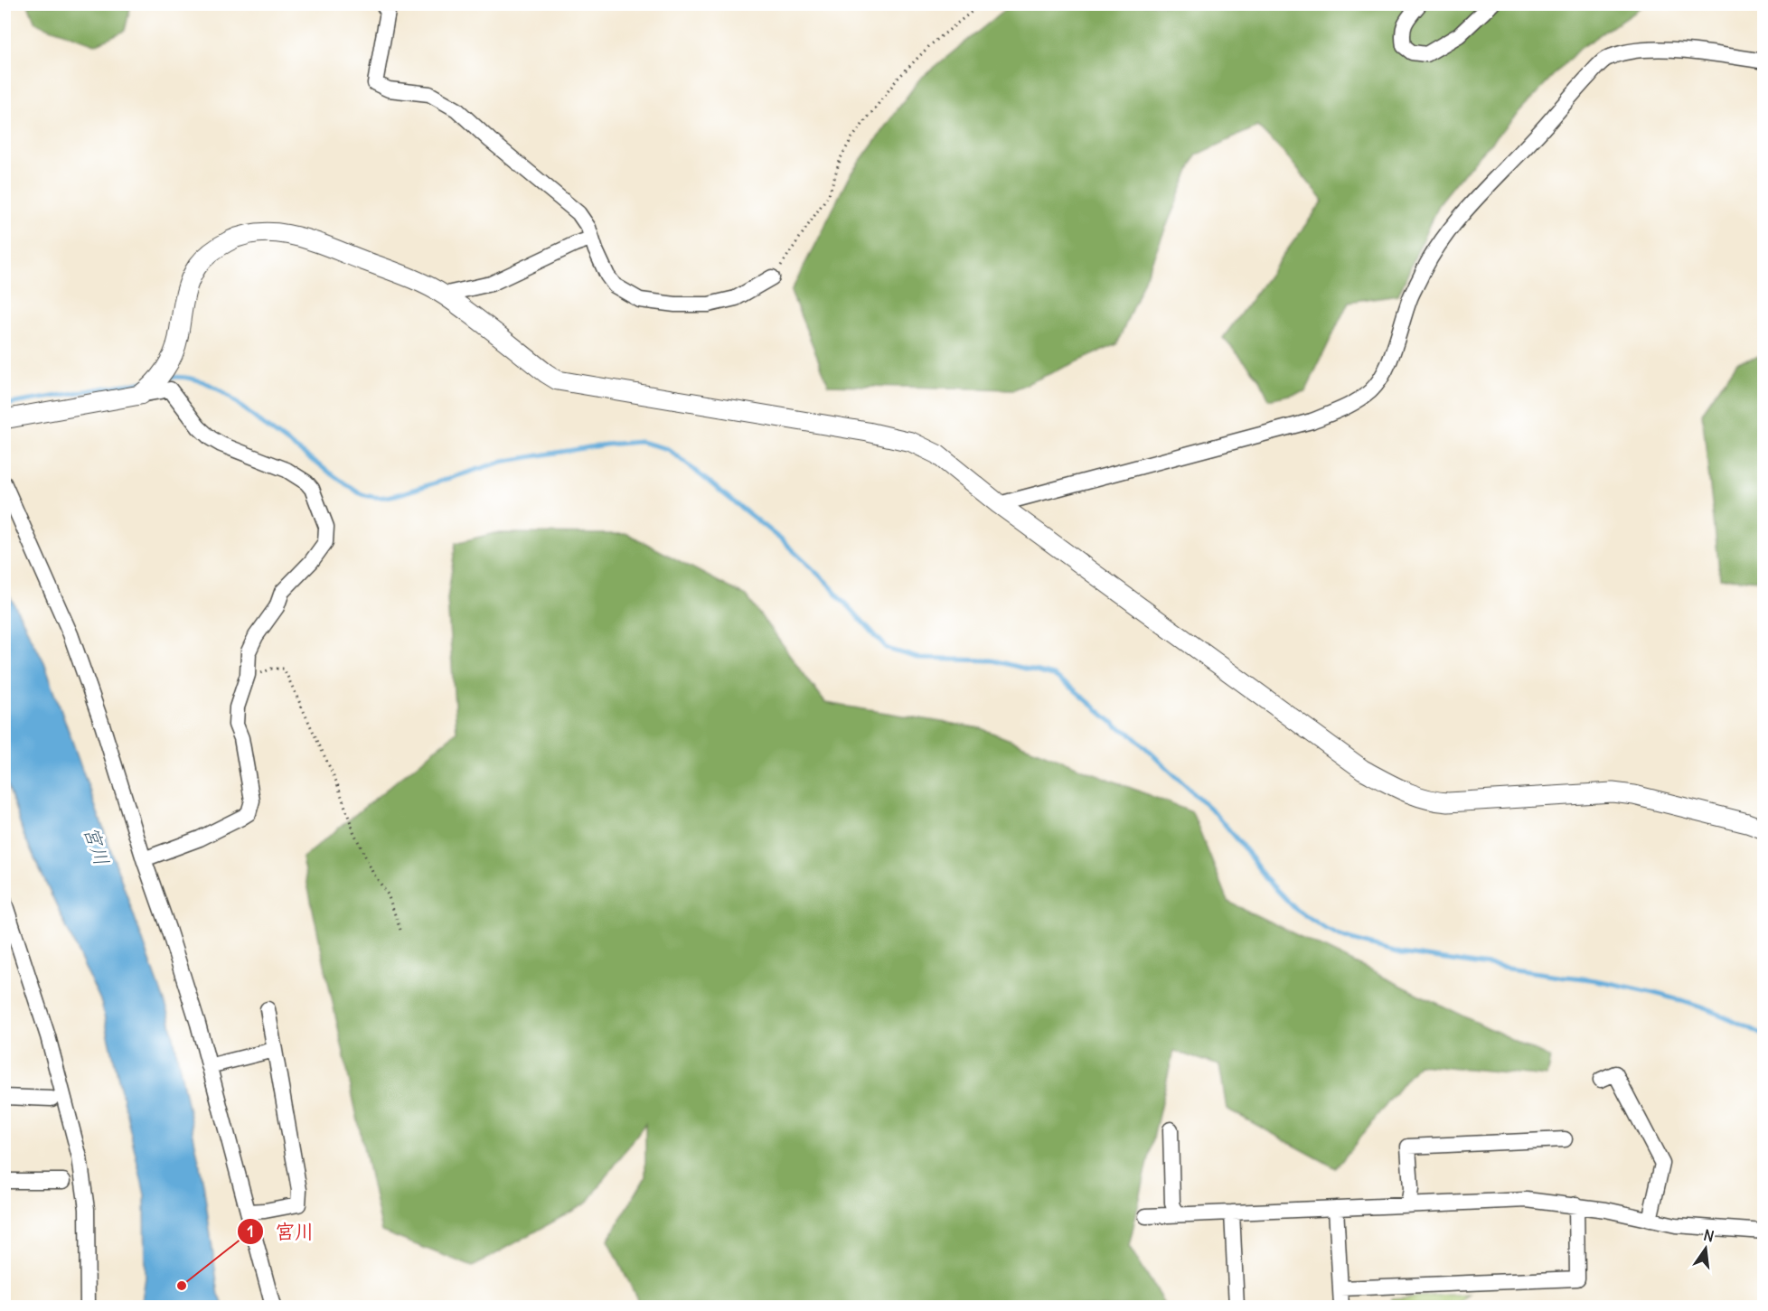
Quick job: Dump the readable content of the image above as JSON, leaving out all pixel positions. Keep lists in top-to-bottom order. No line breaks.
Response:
{"water":["宮川"],"places":["宮川"],"north":"top"}
